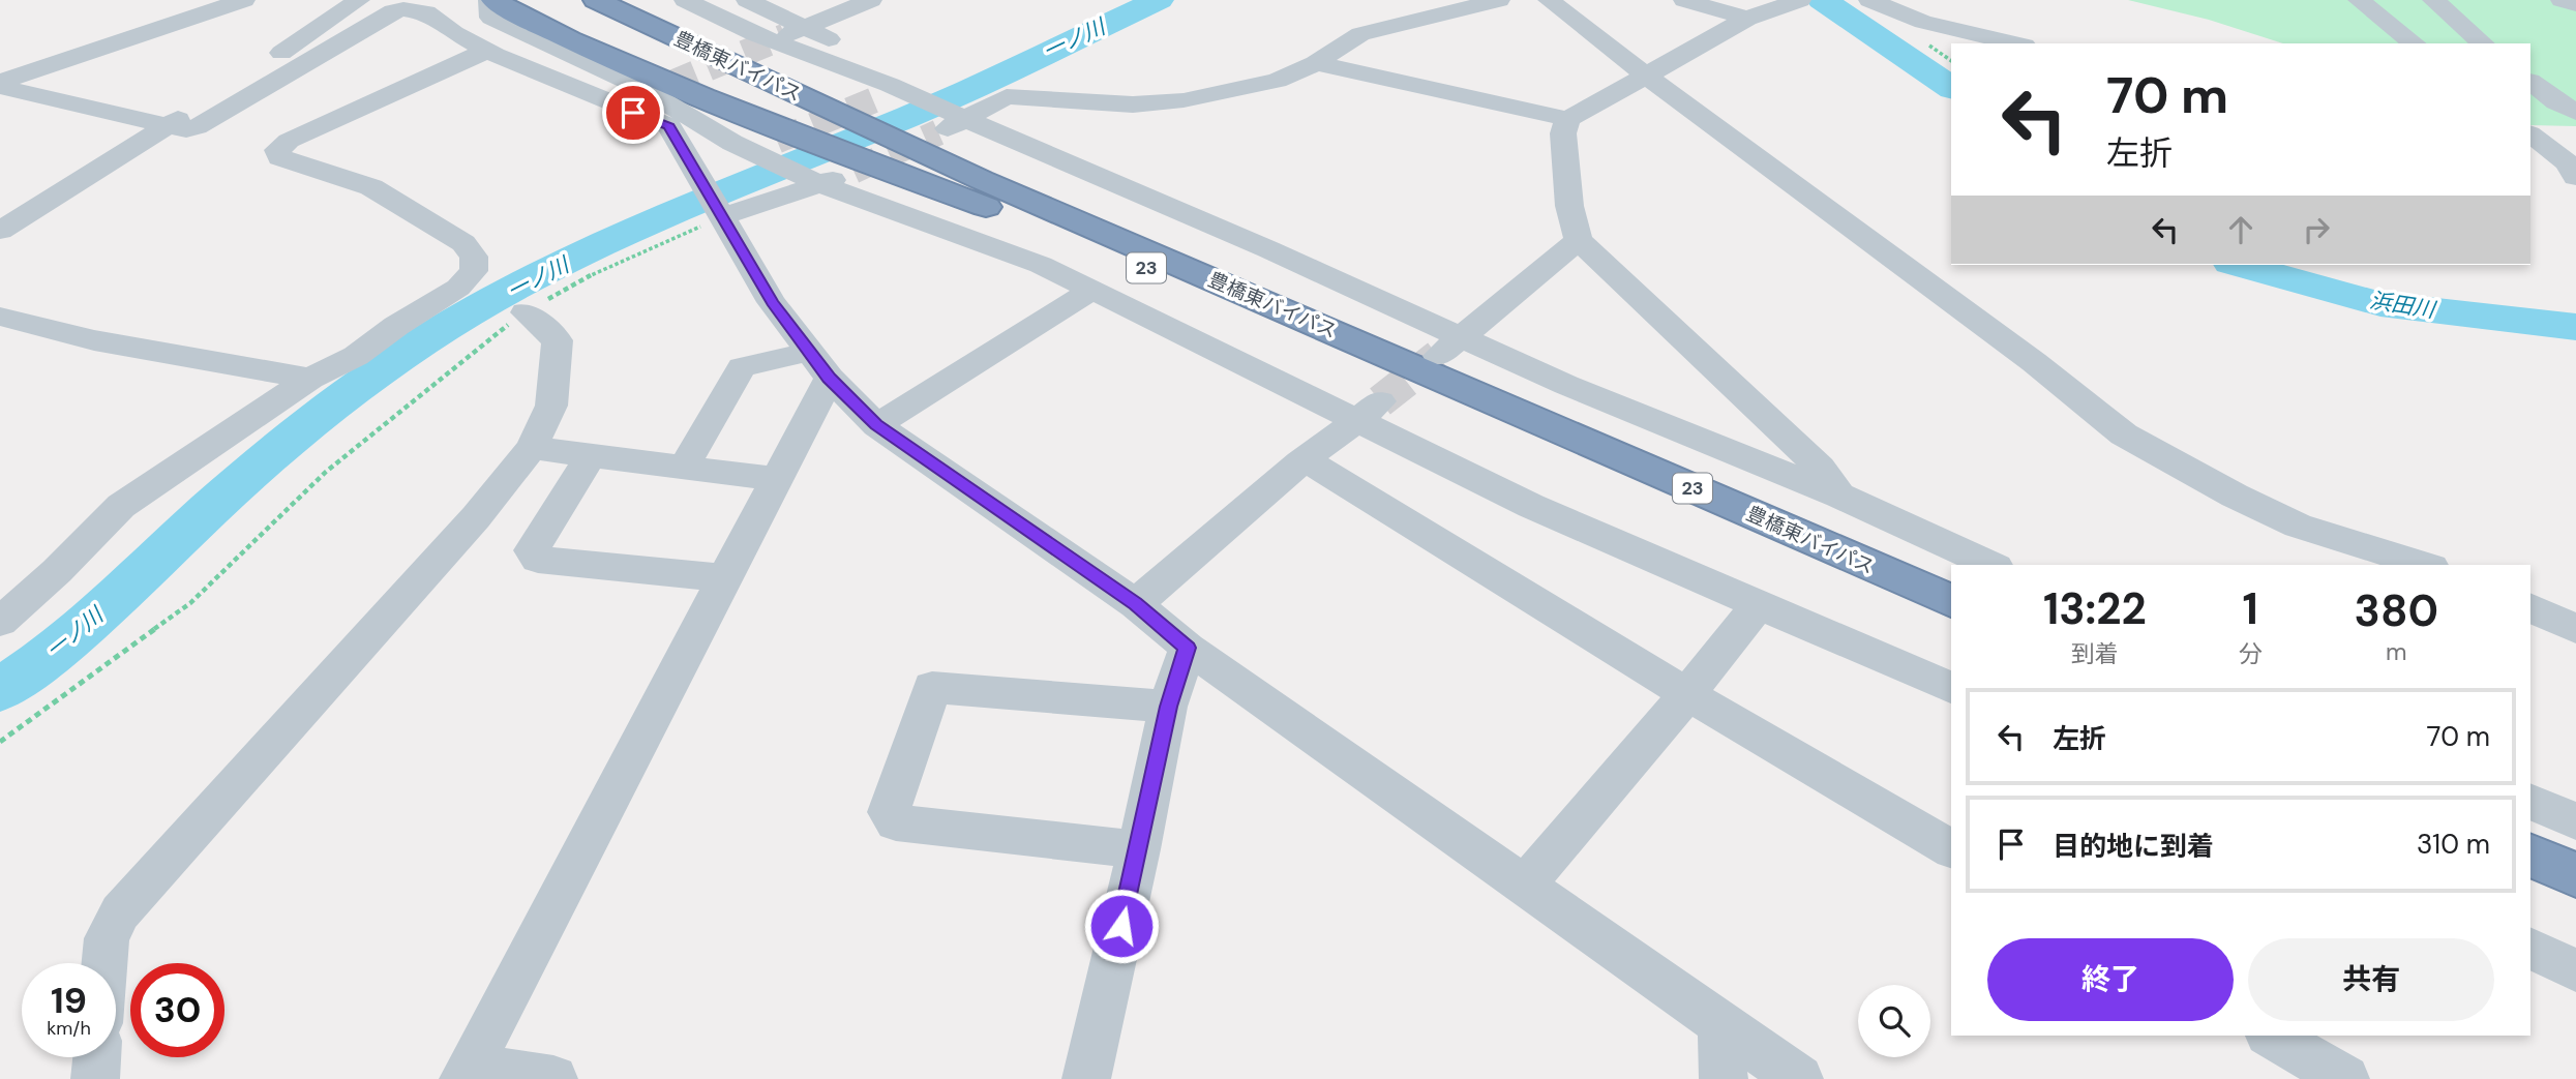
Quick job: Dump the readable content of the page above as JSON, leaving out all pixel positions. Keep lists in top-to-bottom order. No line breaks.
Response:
{"streets":{"highway":["豊橋東バイパス","23"]},"crossings":[["豊橋東バイパス","23"]],"water":["一ノ川","浜田川"],"page":{"turn":["70 m","左折"],"eta":["13:22","到着","1","分","380","m"],"list":[{"name":"左折","value":"70 m"},{"name":"目的地に到着","value":"310 m"}],"buttons":["終了","共有"],"speed":"19 km/h","limit":"30"}}
